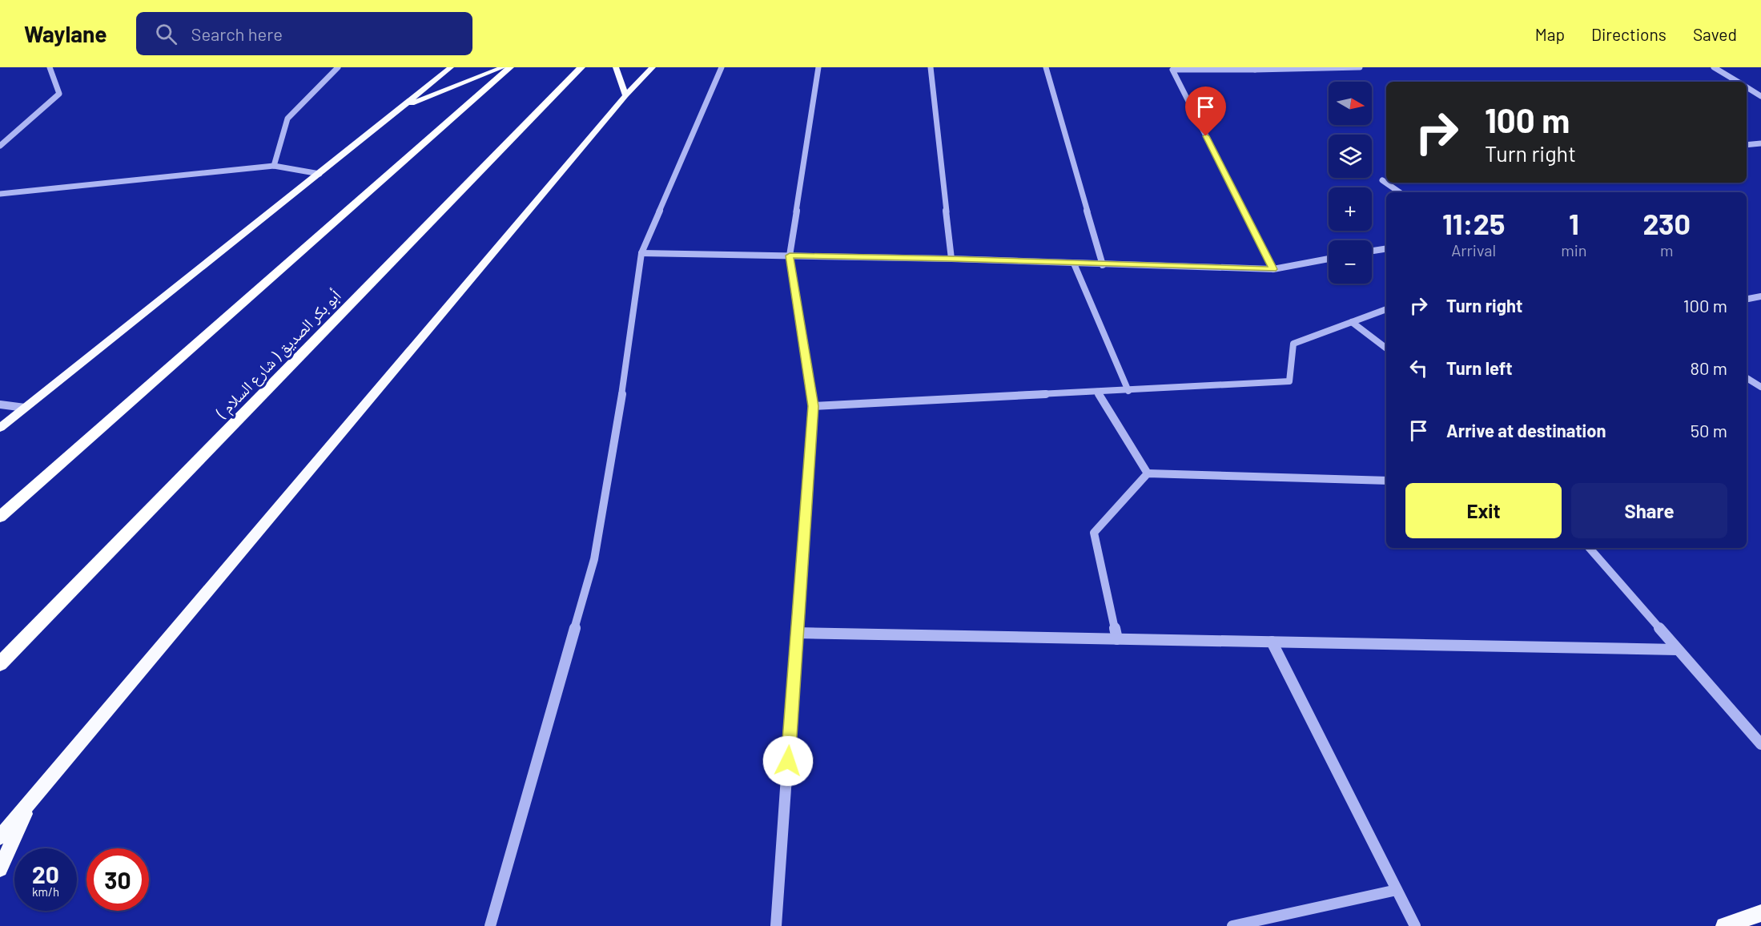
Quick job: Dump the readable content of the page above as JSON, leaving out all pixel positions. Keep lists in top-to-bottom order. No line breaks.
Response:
{"streets":{"highway":["( شارع السلام ) أبو بكر الصديق"]},"north":"right","page":{"header":"Waylane","search":"Search here","nav":["Map","Directions","Saved"],"map_buttons":["+","−"],"turn":["100 m","Turn right"],"eta":["11:25","Arrival","1","min","230","m"],"list":[{"name":"Turn right","value":"100 m"},{"name":"Turn left","value":"80 m"},{"name":"Arrive at destination","value":"50 m"}],"buttons":["Exit","Share"],"speed":"20 km/h","limit":"30"}}
